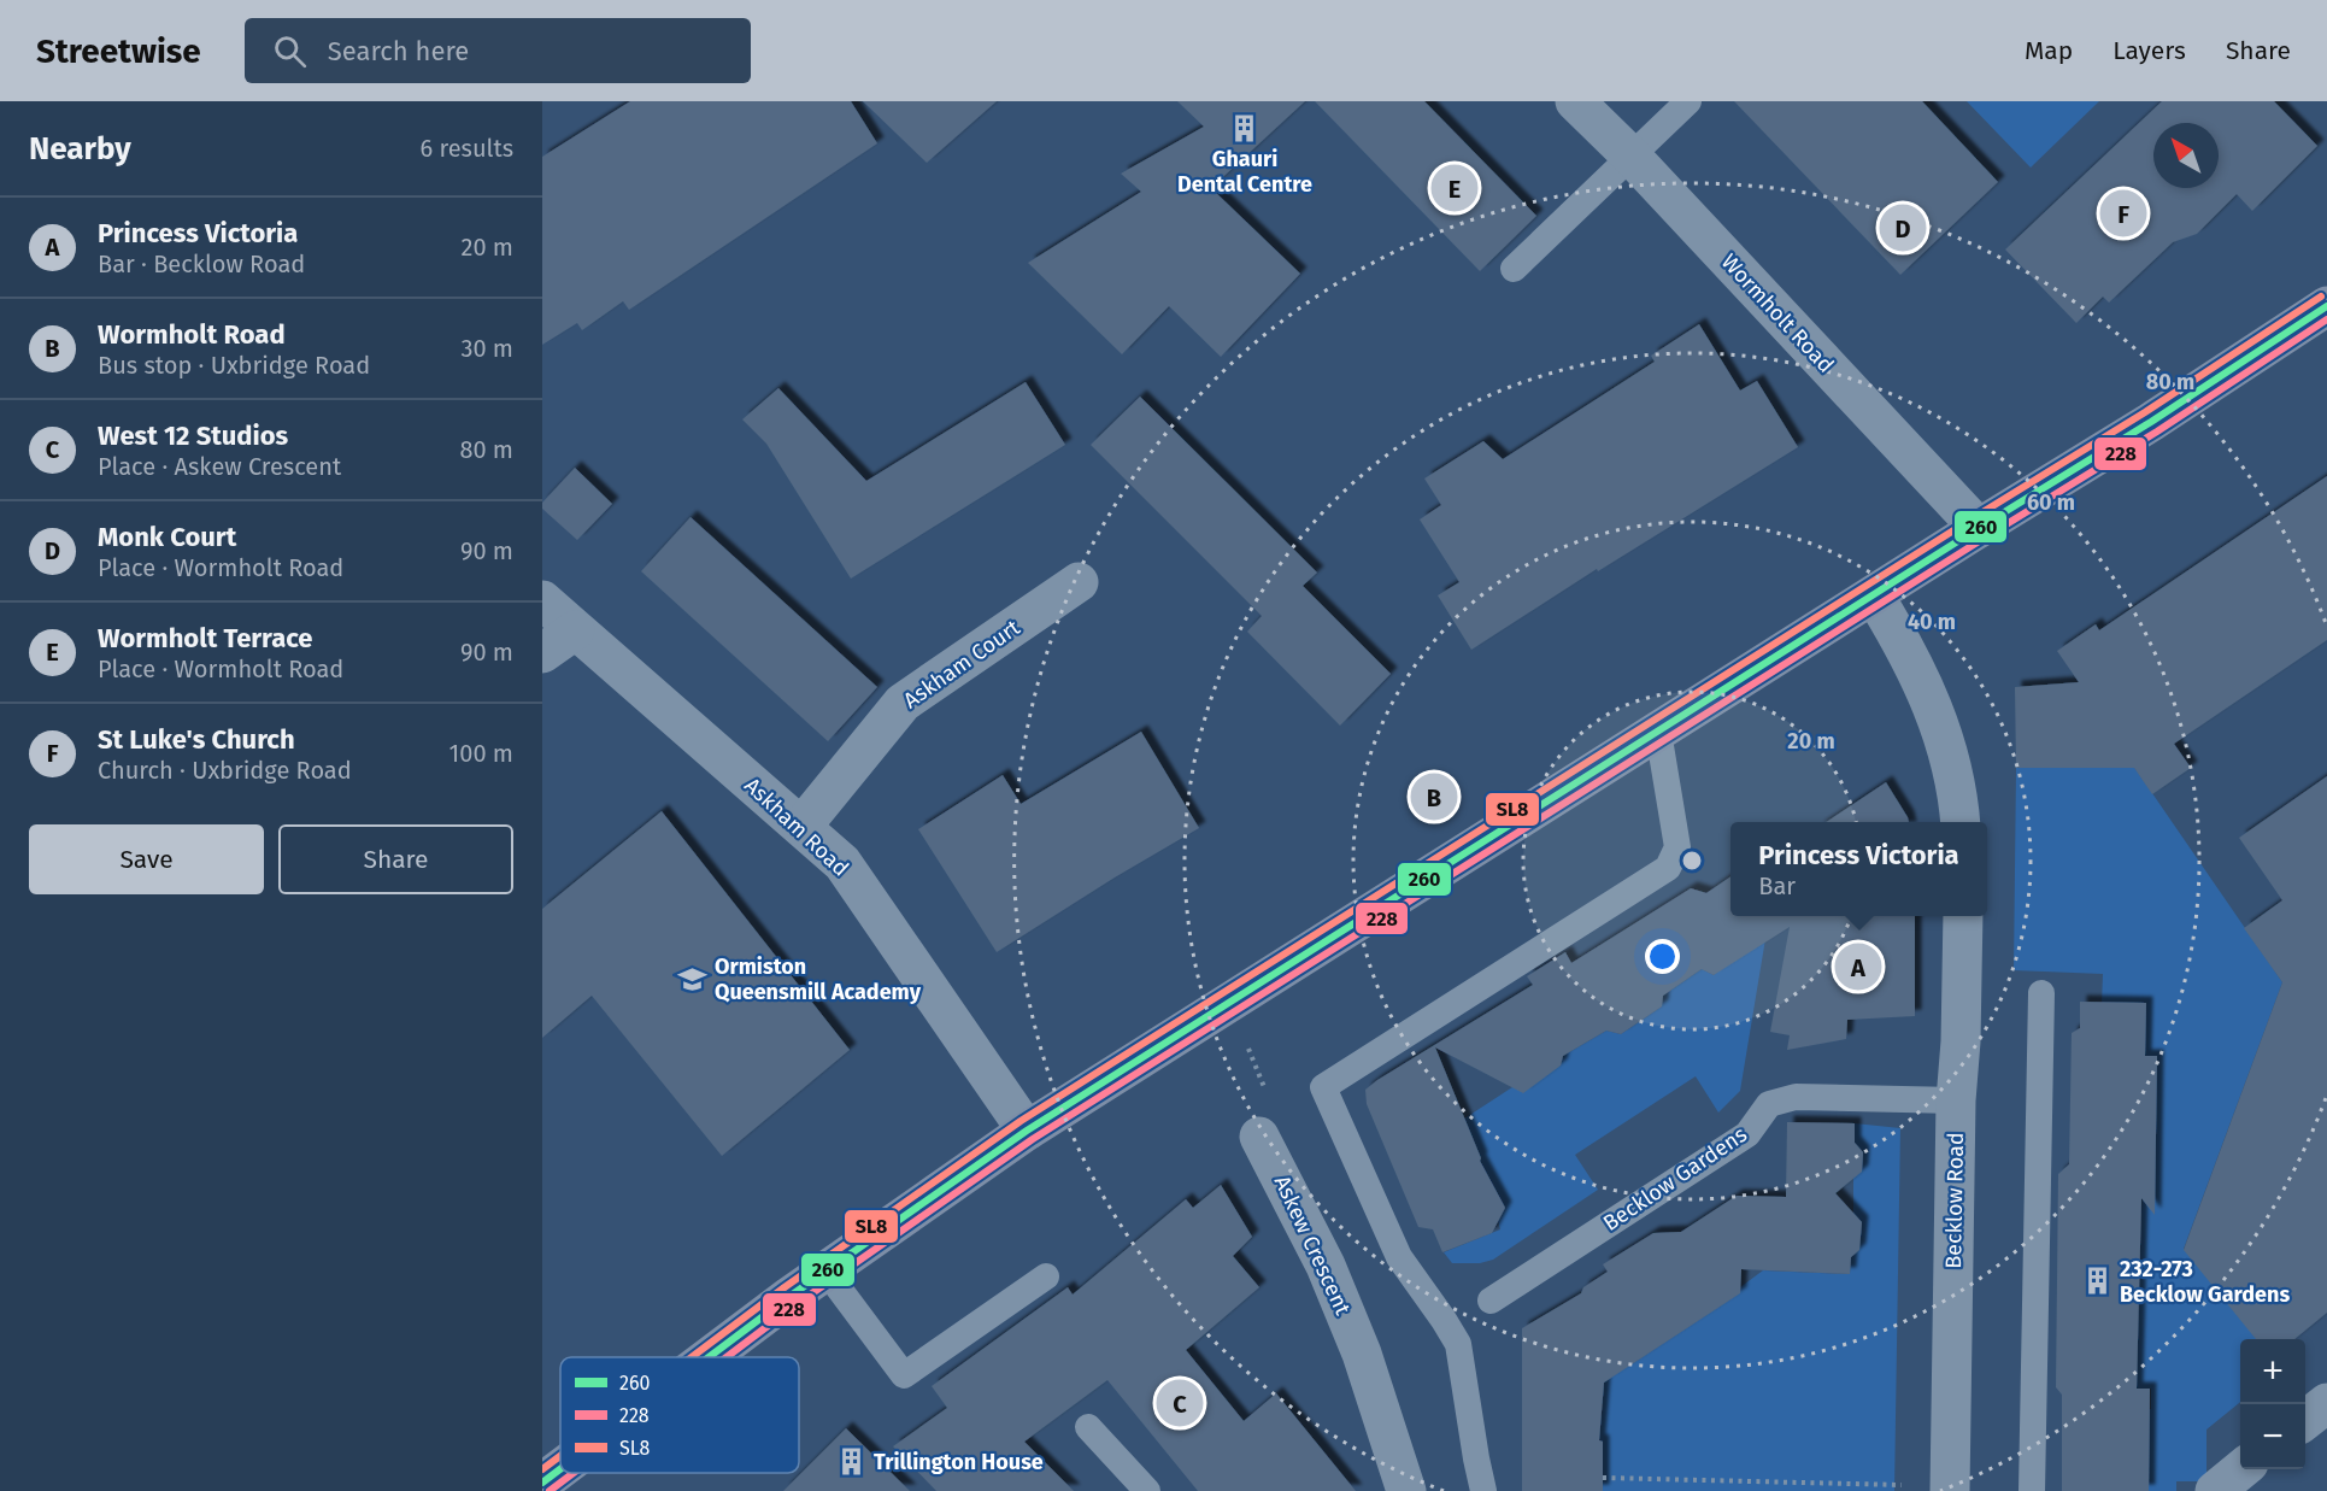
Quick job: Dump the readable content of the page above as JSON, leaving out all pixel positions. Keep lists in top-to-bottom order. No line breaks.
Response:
{"streets":{"street":["Wormholt Road","Askham Court","Askham Road","Becklow Road","Askew Crescent"],"lane":["Becklow Gardens"]},"crossings":[["Askham Court","Askham Road"],["Becklow Gardens","Becklow Road"]],"places":{"building":["Ghauri Dental Centre","232-273 Becklow Gardens","Trillington House"],"school or university":["Ormiston Queensmill Academy"]},"lines":["transit line SL8","transit line 260","transit line 228"],"legend":["260","228","SL8"],"north":"top left","page":{"header":"Streetwise","search":"Search here","nav":["Map","Layers","Share"],"heading":["Nearby","6 results"],"pins":["E","F","D","B","A","C"],"list":[{"mark":"A","name":"Princess Victoria","note":"Bar · Becklow Road","value":"20 m"},{"mark":"B","name":"Wormholt Road","note":"Bus stop · Uxbridge Road","value":"30 m"},{"mark":"C","name":"West 12 Studios","note":"Place · Askew Crescent","value":"80 m"},{"mark":"D","name":"Monk Court","note":"Place · Wormholt Road","value":"90 m"},{"mark":"E","name":"Wormholt Terrace","note":"Place · Wormholt Road","value":"90 m"},{"mark":"F","name":"St Luke's Church","note":"Church · Uxbridge Road","value":"100 m"}],"buttons":["Save","Share"],"popup":["Princess Victoria","Bar"],"map_buttons":["+","−"]},"rings":["80 m","60 m","40 m","20 m"]}
